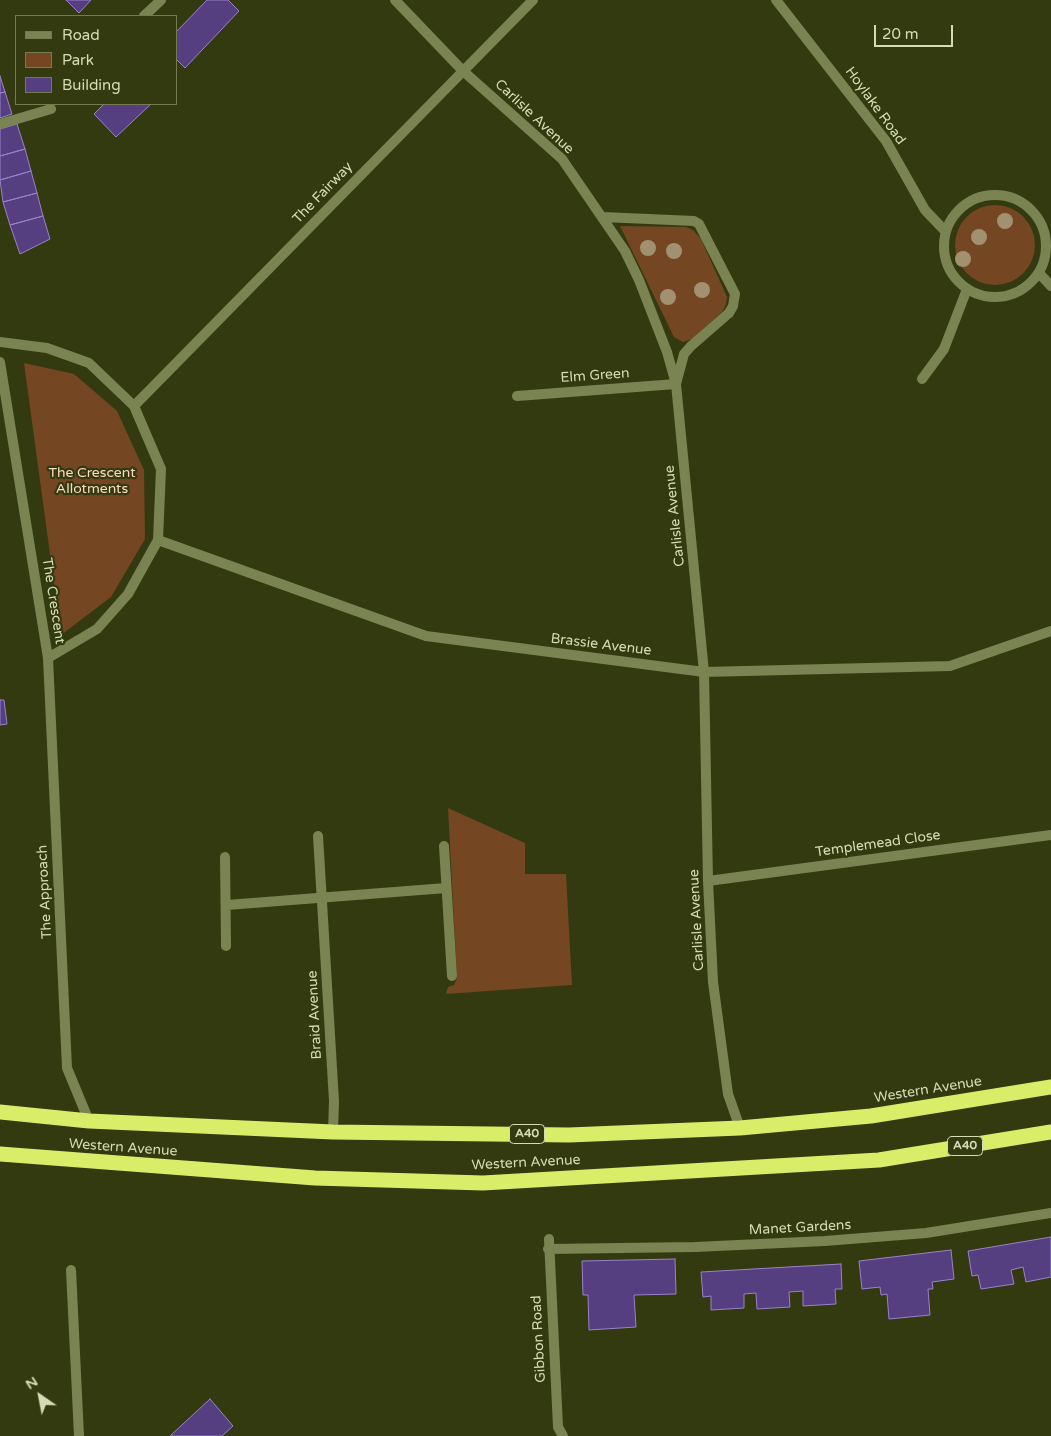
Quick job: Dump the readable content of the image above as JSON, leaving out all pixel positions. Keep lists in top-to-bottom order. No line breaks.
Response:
{"streets":{"highway":["Western Avenue","A40"],"street":["Hoylake Road","Carlisle Avenue","The Fairway","Elm Green","The Crescent","Brassie Avenue","Templemead Close","The Approach","Braid Avenue","Manet Gardens","Gibbon Road"]},"crossings":[["Carlisle Avenue","The Fairway"],["Carlisle Avenue","Elm Green"],["Carlisle Avenue","Brassie Avenue"],["Carlisle Avenue","Templemead Close"],["Carlisle Avenue","Western Avenue"],["The Fairway","The Crescent"],["The Crescent","Brassie Avenue"],["The Crescent","The Approach"],["The Approach","Western Avenue"],["Braid Avenue","Western Avenue"],["Manet Gardens","Gibbon Road"]],"parks":["The Crescent Allotments"],"legend":["Road","Park","Building"],"scale_bar":"20 m","north":"top left"}
